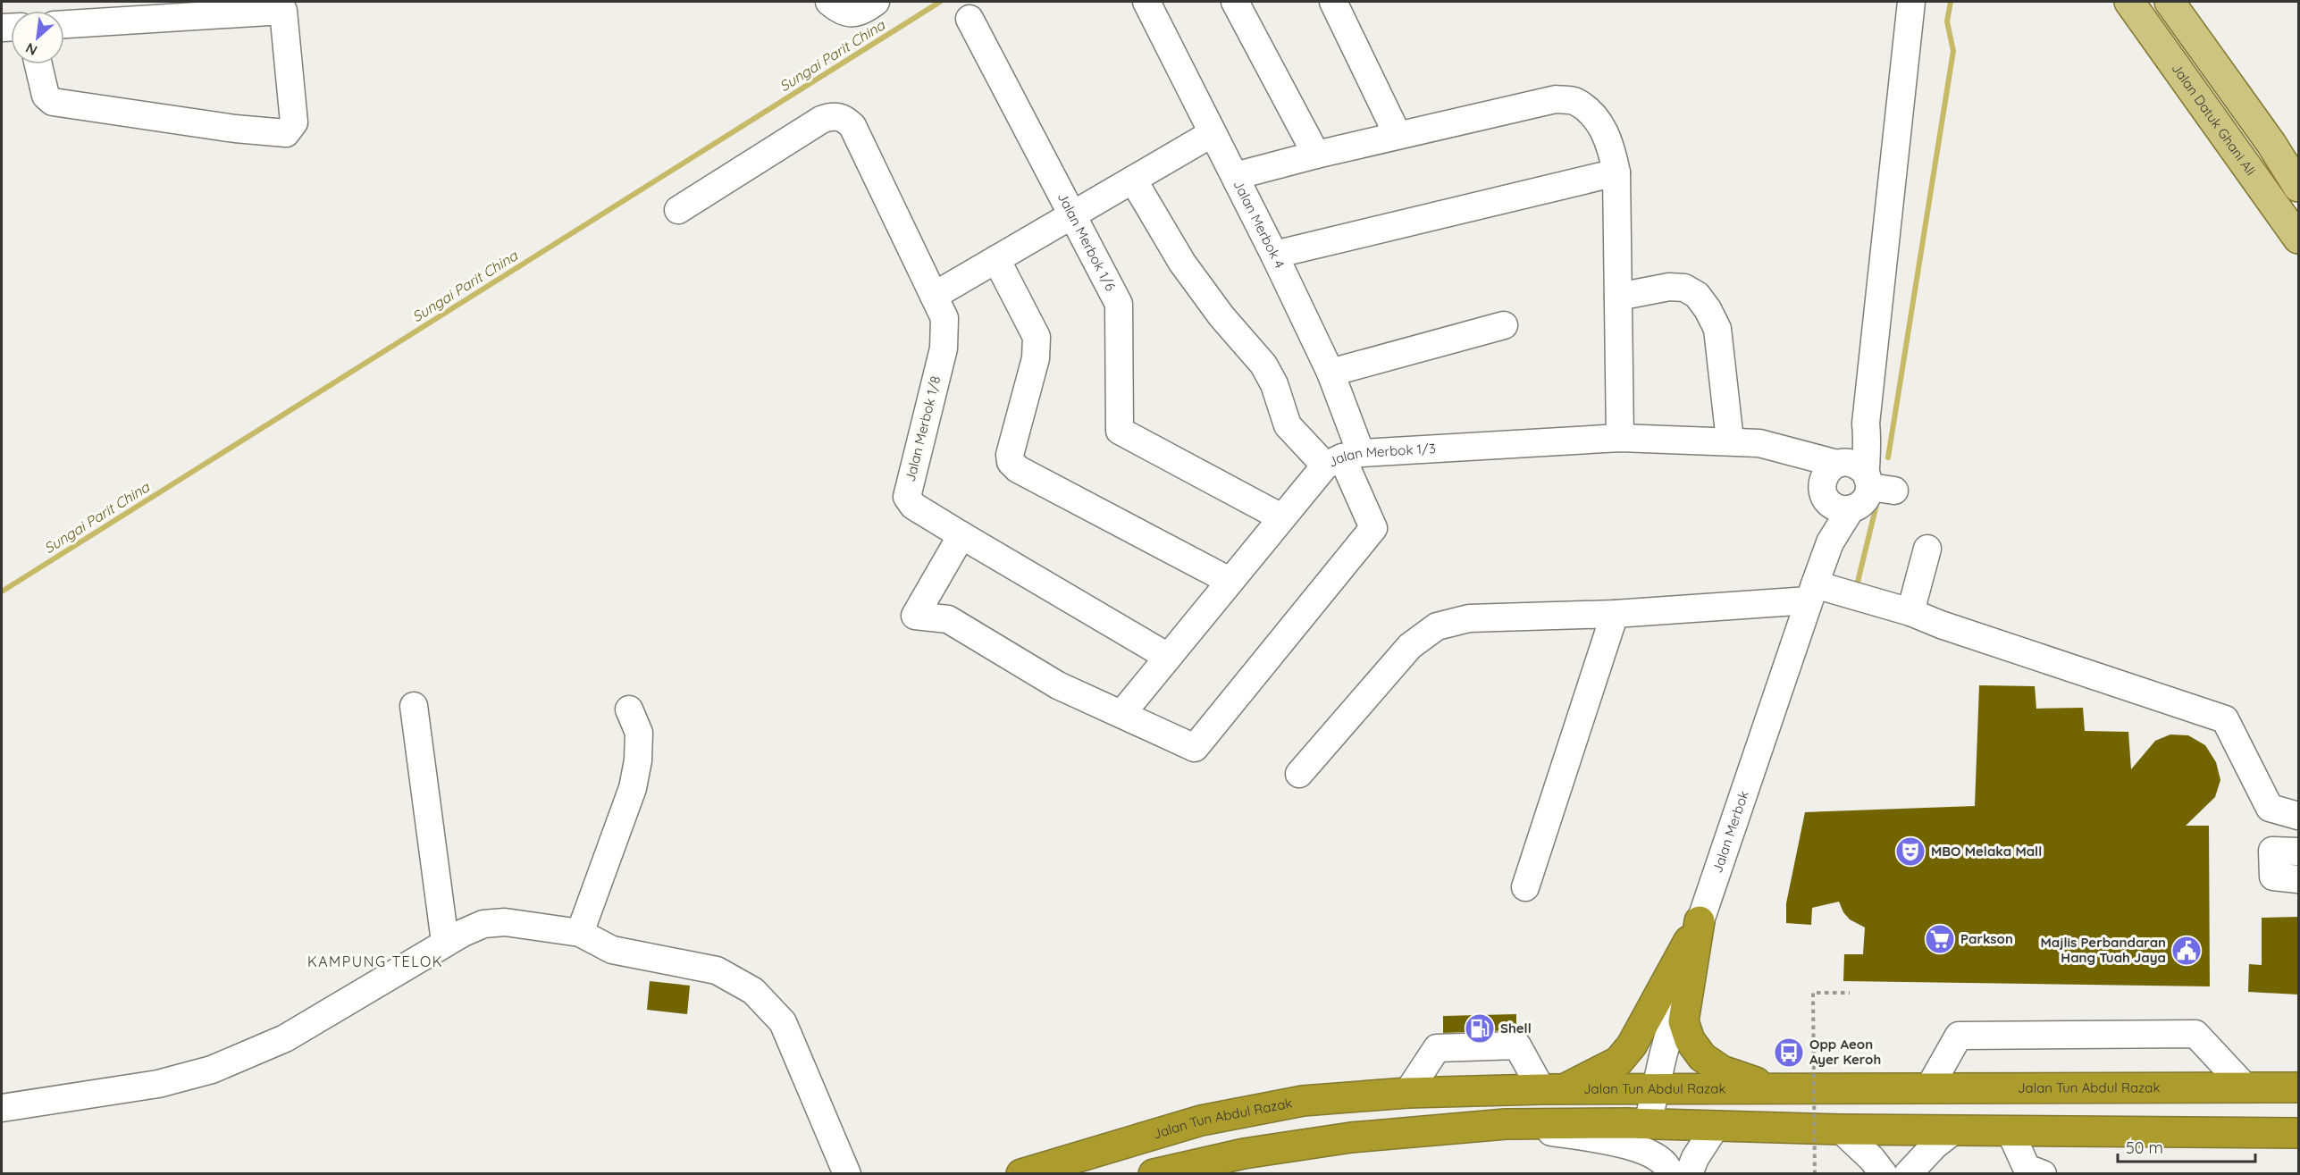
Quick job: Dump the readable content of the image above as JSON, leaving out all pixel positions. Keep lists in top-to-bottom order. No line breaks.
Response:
{"streets":{"highway":["Jalan Tun Abdul Razak"],"main road":["Jalan Datuk Ghani Ali"],"street":["Jalan Merbok 4","Jalan Merbok 1/6","Jalan Merbok 1/8","Jalan Merbok 1/3","Jalan Merbok"]},"crossings":[["Jalan Merbok 4","Jalan Merbok 1/3"],["Jalan Merbok 1/6","Jalan Merbok 1/3"],["Jalan Merbok 1/8","Jalan Merbok 1/3"],["Jalan Merbok 1/3","Jalan Merbok"],["Jalan Merbok","Jalan Tun Abdul Razak"]],"districts":["KAMPUNG TELOK"],"water":["Sungai Parit China"],"places":{"theatre":["MBO Melaka Mall"],"supermarket":["Parkson"],"public building":["Majlis Perbandaran Hang Tuah Jaya"],"fuel station":["Shell"],"bus stop":["Opp Aeon Ayer Keroh"]},"scale_bar":"50 m","north":"bottom left"}
